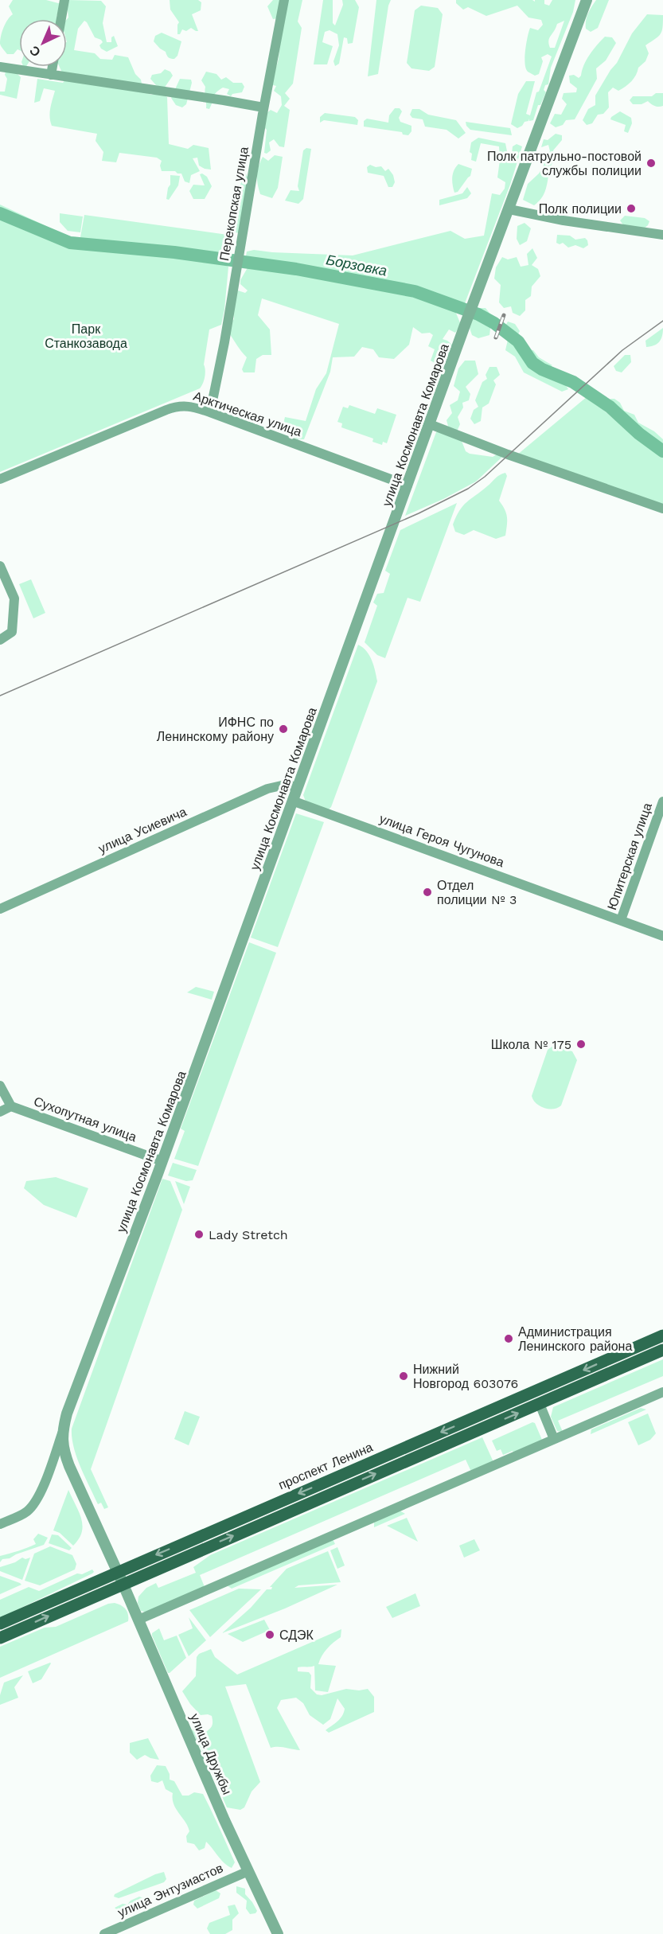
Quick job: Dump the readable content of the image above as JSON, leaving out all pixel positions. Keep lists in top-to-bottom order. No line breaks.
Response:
{"streets":{"main road":["проспект Ленина"],"street":["Перекопская улица","Арктическая улица","улица Космонавта Комарова","улица Усиевича","улица Героя Чугунова","Юпитерская улица","Сухопутная улица","улица Дружбы","улица Энтузиастов"]},"crossings":[["Перекопская улица","Арктическая улица"],["Арктическая улица","улица Космонавта Комарова"],["улица Космонавта Комарова","улица Усиевича"],["улица Космонавта Комарова","улица Героя Чугунова"],["улица Космонавта Комарова","Сухопутная улица"],["улица Космонавта Комарова","проспект Ленина"],["улица Космонавта Комарова","улица Дружбы"],["улица Героя Чугунова","Юпитерская улица"],["проспект Ленина","улица Дружбы"],["улица Дружбы","улица Энтузиастов"]],"water":["Борзовка"],"parks":["Парк Станкозавода"],"places":["Полк патрульно-постовой службы полиции","Полк полиции","ИФНС по Ленинскому району","Отдел полиции № 3","Школа № 175","Lady Stretch","Администрация Ленинского района","Нижний Новгород 603076","СДЭК"],"north":"bottom left"}
